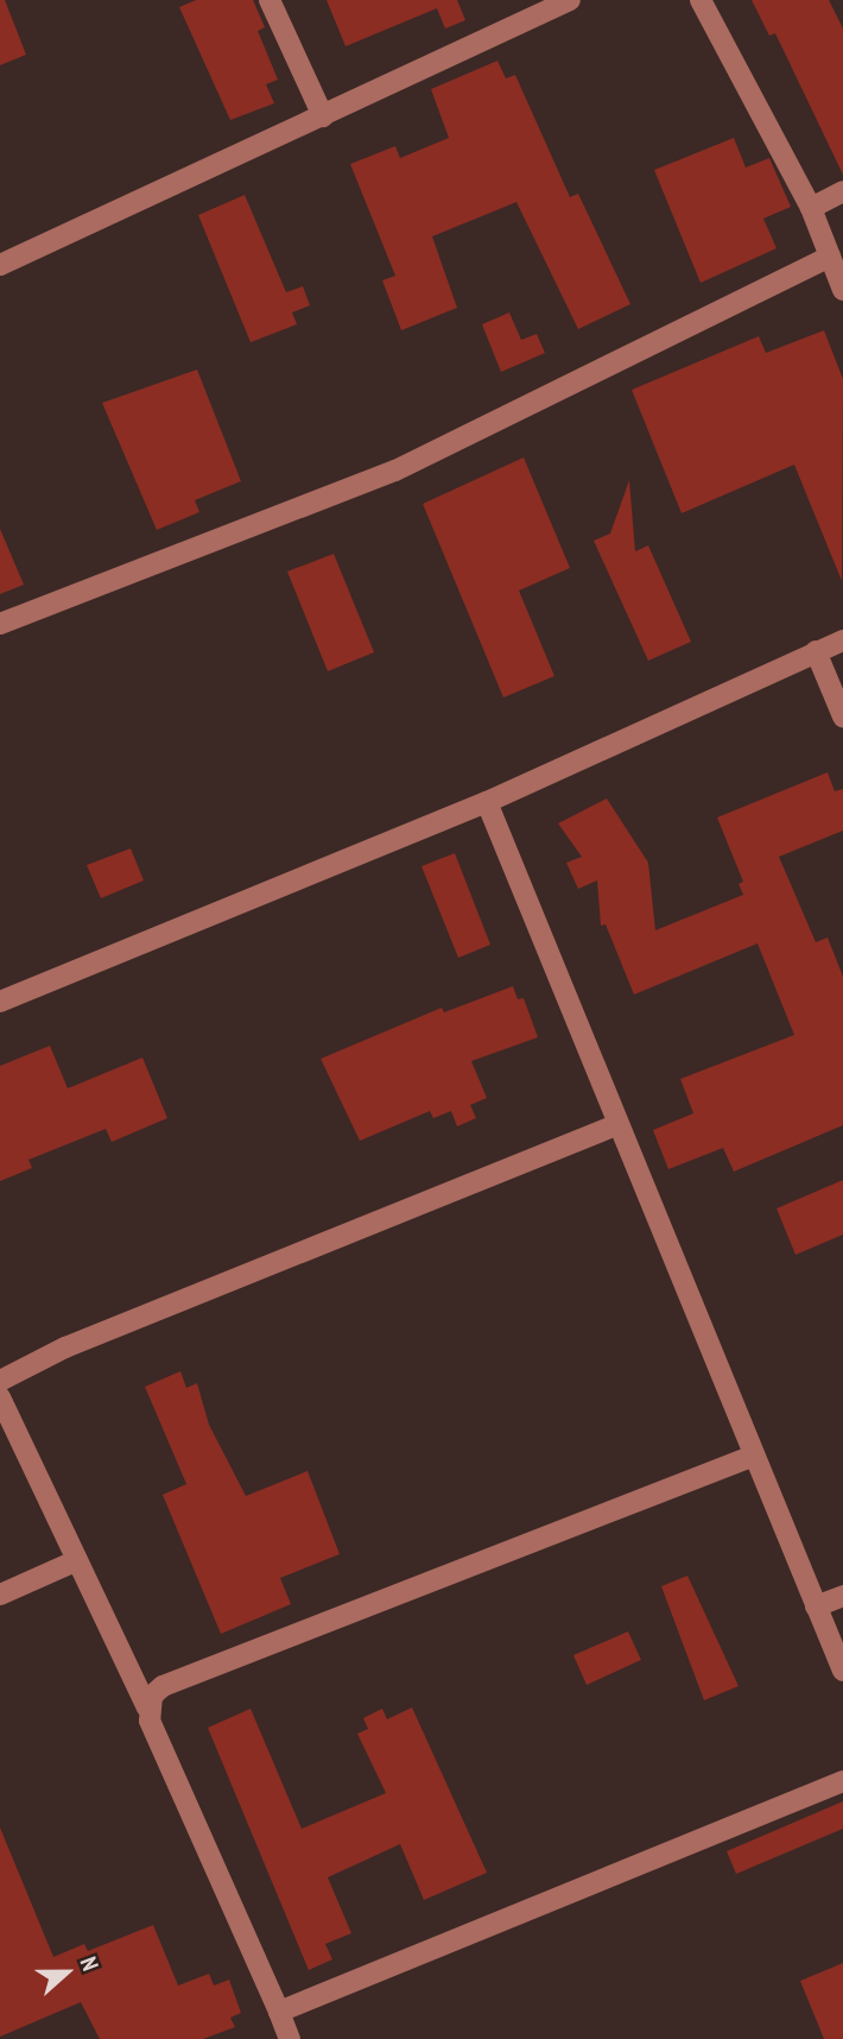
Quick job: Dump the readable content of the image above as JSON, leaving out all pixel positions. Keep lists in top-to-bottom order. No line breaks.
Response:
{"north":"right"}
